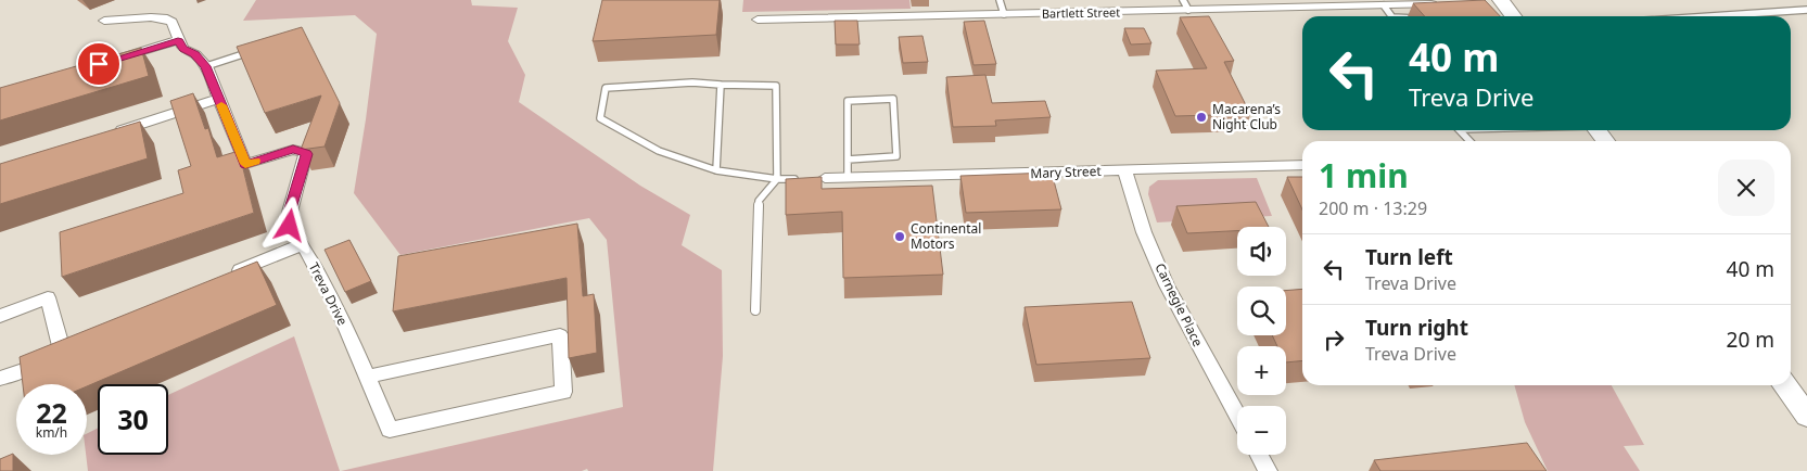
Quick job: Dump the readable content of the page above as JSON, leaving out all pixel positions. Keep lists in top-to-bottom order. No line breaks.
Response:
{"streets":{"street":["Bartlett Street","Mary Street","Treva Drive","Carnegie Place"]},"crossings":[["Mary Street","Carnegie Place"]],"places":["Macarena’s Night Club","Continental Motors"],"page":{"turn":["40 m","Treva Drive"],"heading":["1 min","200 m · 13:29"],"map_buttons":["+","−"],"list":[{"name":"Turn left","note":"Treva Drive","value":"40 m"},{"name":"Turn right","note":"Treva Drive","value":"20 m"}],"speed":"22 km/h","limit":"30"}}
